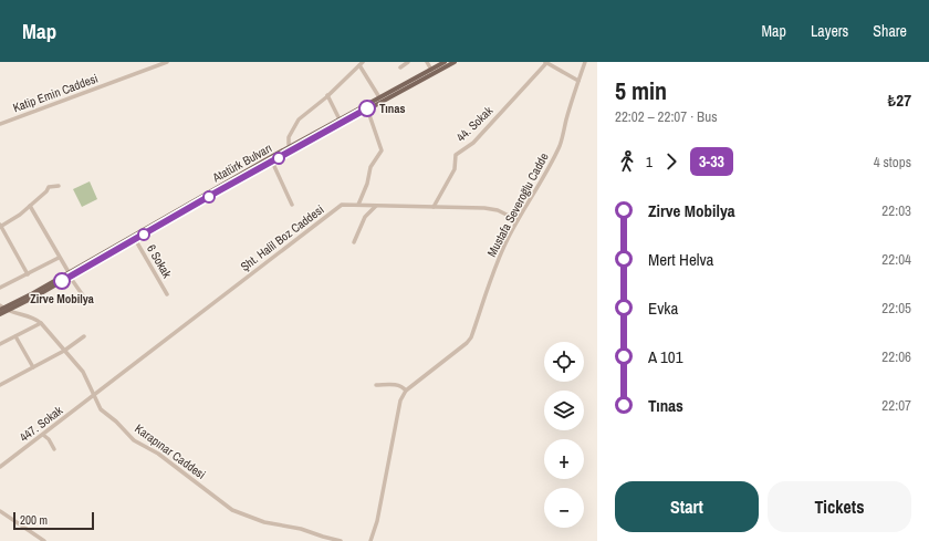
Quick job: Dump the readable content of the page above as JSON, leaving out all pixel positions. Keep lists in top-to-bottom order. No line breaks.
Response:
{"streets":{"main road":["Atatürk Bulvarı"],"street":["Katip Emin Caddesi","44. Sokak","Mustafa Severoğlu Cadde","Şht. Halil Boz Caddesi","6 Sokak","447. Sokak","Karapınar Caddesi"]},"crossings":[["44. Sokak","Şht. Halil Boz Caddesi"],["Atatürk Bulvarı","6 Sokak"],["Atatürk Bulvarı","Karapınar Caddesi"],["Mustafa Severoğlu Cadde","Şht. Halil Boz Caddesi"],["Şht. Halil Boz Caddesi","447. Sokak"],["Şht. Halil Boz Caddesi","Karapınar Caddesi"],["447. Sokak","Karapınar Caddesi"]],"places":["Tınas","Zirve Mobilya"],"lines":["bus line 3-33"],"scale_bar":"200 m","page":{"header":"Map","nav":["Map","Layers","Share"],"heading":["5 min","22:02 – 22:07 · Bus","₺27"],"legs":["1","3-33","4 stops"],"list":[{"name":"Zirve Mobilya","value":"22:03"},{"name":"Mert Helva","value":"22:04"},{"name":"Evka","value":"22:05"},{"name":"A 101","value":"22:06"},{"name":"Tınas","value":"22:07"}],"map_buttons":["+","−"],"buttons":["Start","Tickets"],"scale":"200 m"}}
